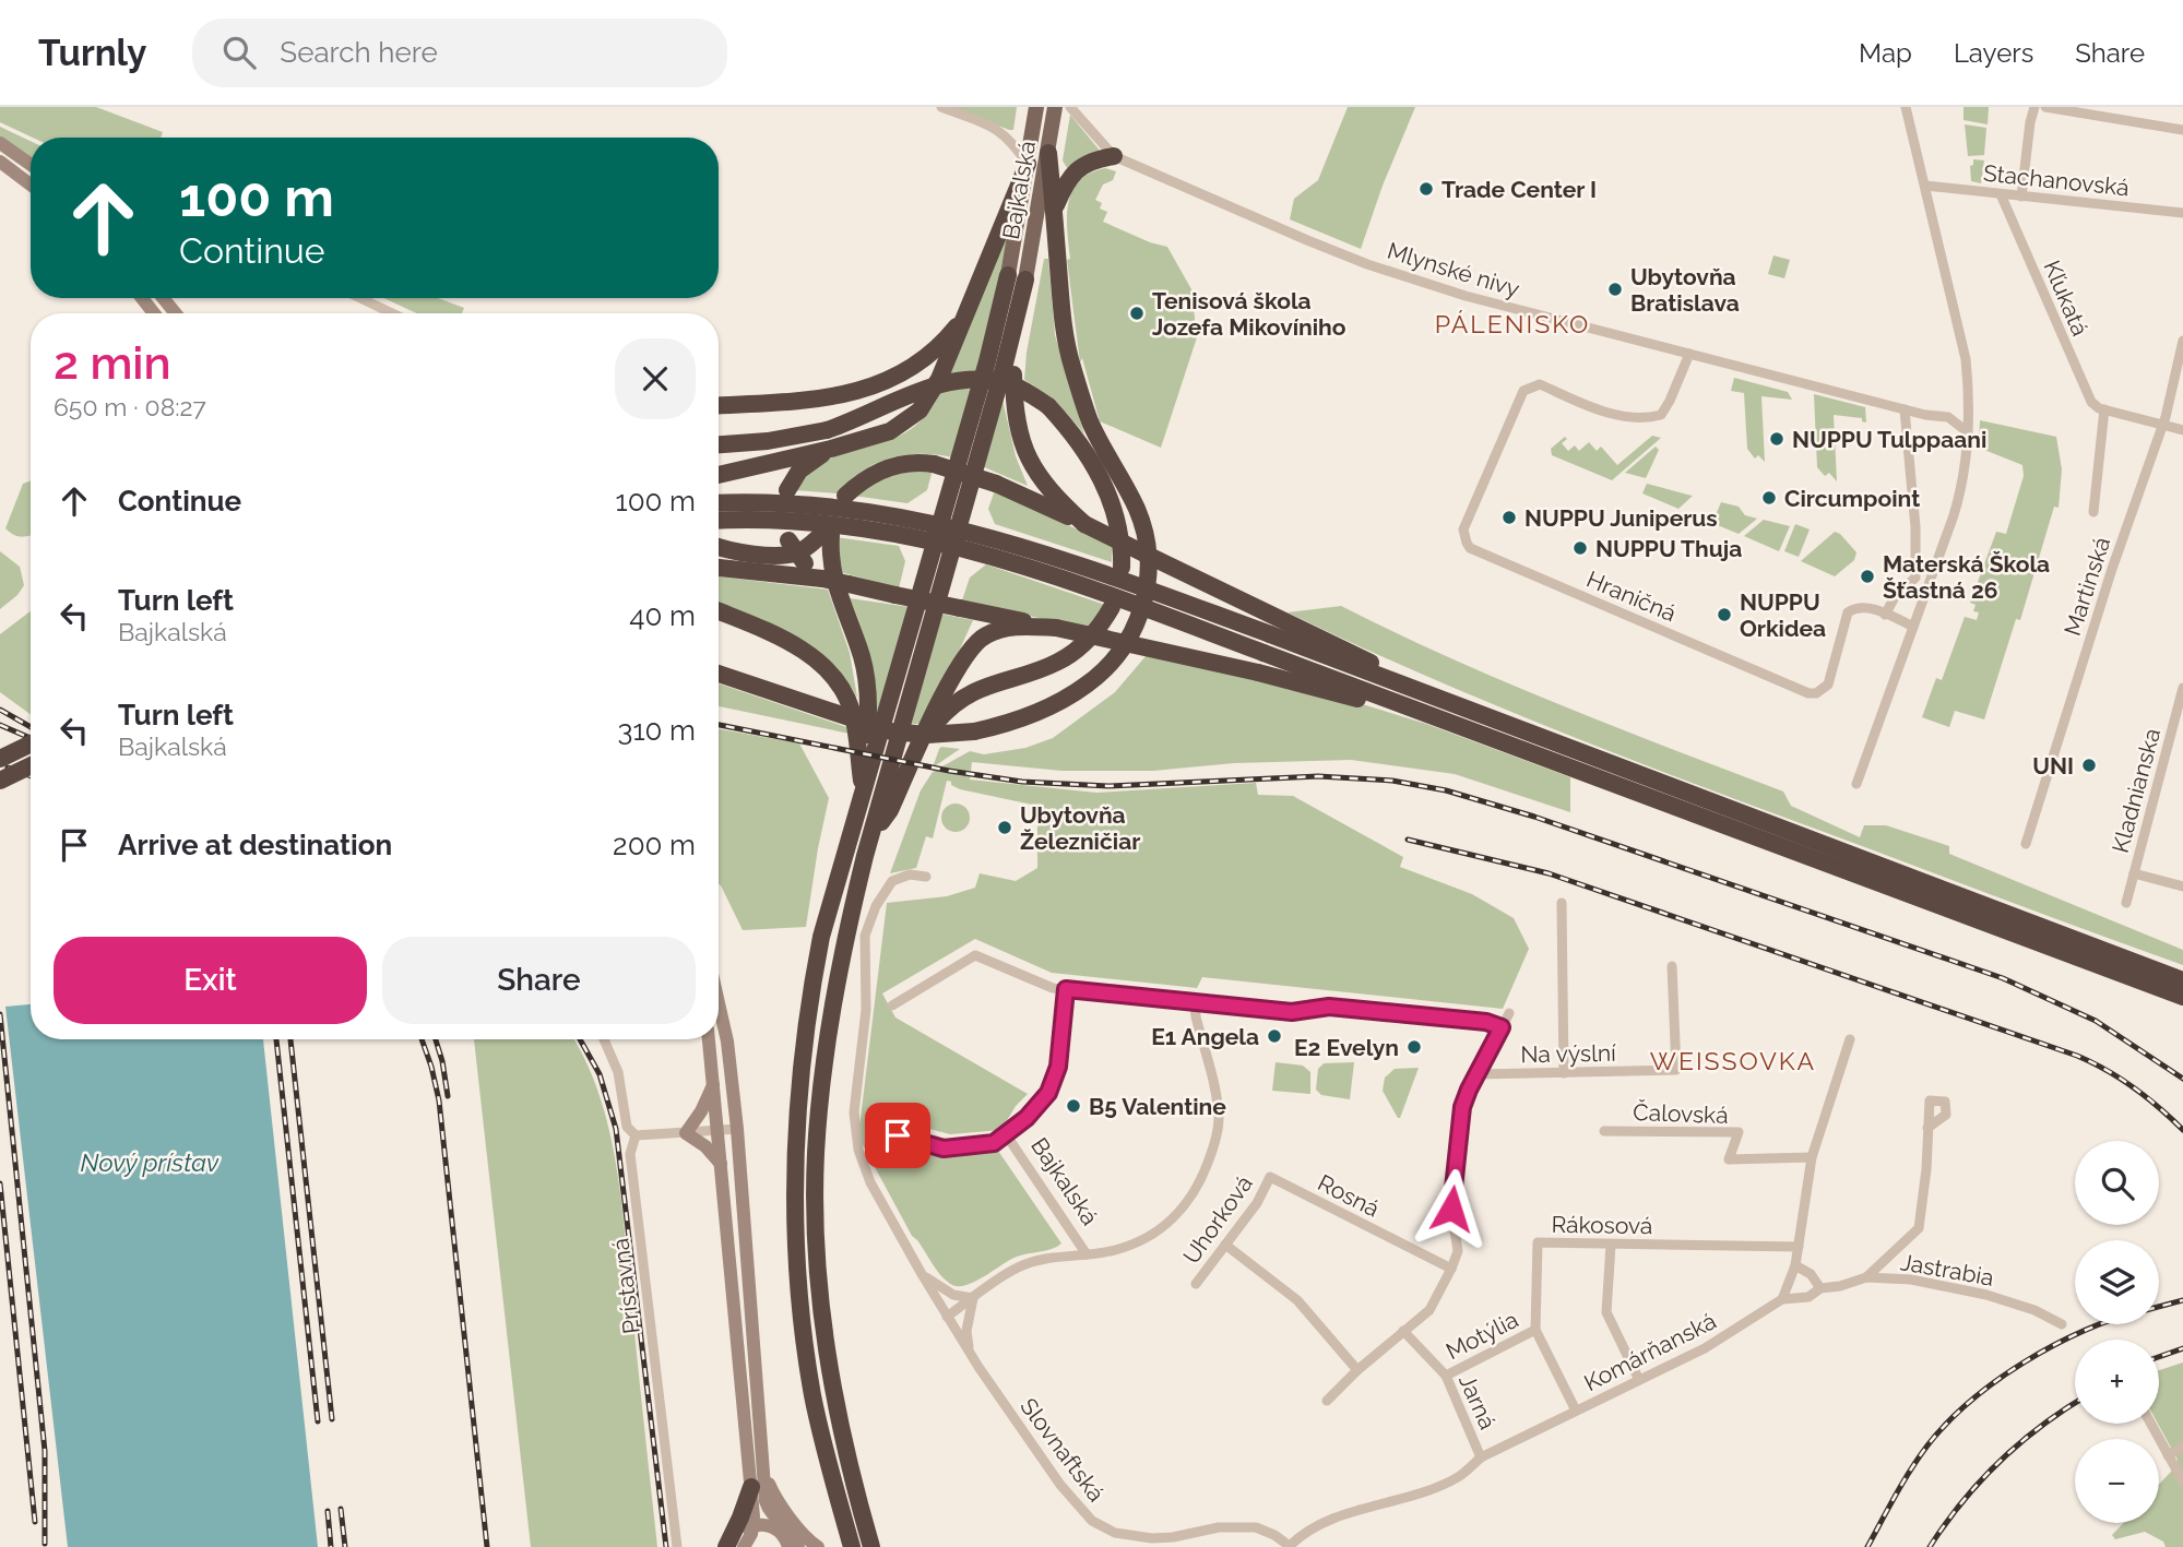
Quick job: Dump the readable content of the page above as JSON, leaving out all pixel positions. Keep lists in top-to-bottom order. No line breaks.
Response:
{"streets":{"main road":["Bajkalská"],"street":["Stachanovská","Mlynské nivy","Kľukatá","Martinská","Hraničná","Kladnianska","Na výslní","Čalovská","Rosná","Uhorková","Rákosová","Jastrabia","Prístavná","Motýlia","Komárňanská","Jarná","Slovnaftská"]},"crossings":[["Stachanovská","Kľukatá"],["Bajkalská","Slovnaftská"],["Mlynské nivy","Hraničná"],["Rosná","Uhorková"],["Rákosová","Motýlia"],["Rákosová","Komárňanská"],["Jastrabia","Komárňanská"],["Motýlia","Jarná"],["Komárňanská","Jarná"],["Komárňanská","Slovnaftská"]],"districts":["PÁLENISKO","WEISSOVKA"],"water":["Nový prístav"],"places":["Trade Center I","Ubytovňa Bratislava","Tenisová škola Jozefa Mikovíniho","NUPPU Tulppaani","Circumpoint","NUPPU Juniperus","NUPPU Thuja","Materská Škola Šťastná 26","NUPPU Orkidea","UNI","Ubytovňa Železničiar","E1 Angela","E2 Evelyn","B5 Valentine"],"page":{"header":"Turnly","search":"Search here","nav":["Map","Layers","Share"],"turn":["100 m","Continue"],"heading":["2 min","650 m · 08:27"],"list":[{"name":"Continue","value":"100 m"},{"name":"Turn left","note":"Bajkalská","value":"40 m"},{"name":"Turn left","note":"Bajkalská","value":"310 m"},{"name":"Arrive at destination","value":"200 m"}],"buttons":["Exit","Share"],"map_buttons":["+","−"]}}
